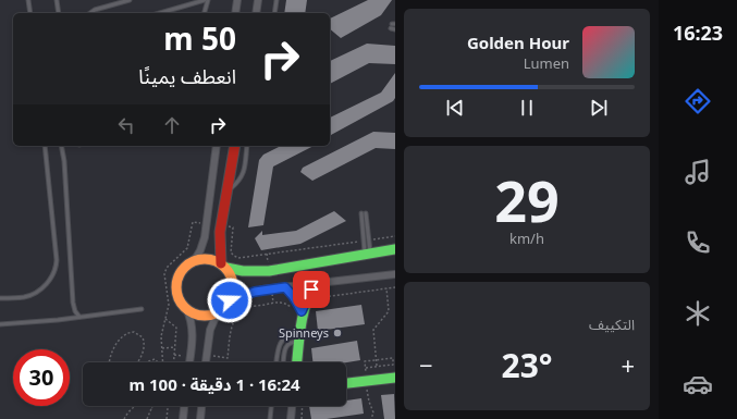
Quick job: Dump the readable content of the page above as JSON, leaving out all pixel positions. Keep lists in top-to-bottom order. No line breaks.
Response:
{"places":["Spinneys"],"page":{"tabs":"16:23","turn":["50 m","انعطف يمينًا"],"song":["Golden Hour","Lumen"],"tile":[["29","km/h"],"التكييف"],"heat":["−","23°","+"],"limit":"30","trip":"16:24 · 1 دقيقة · 100 m"}}
